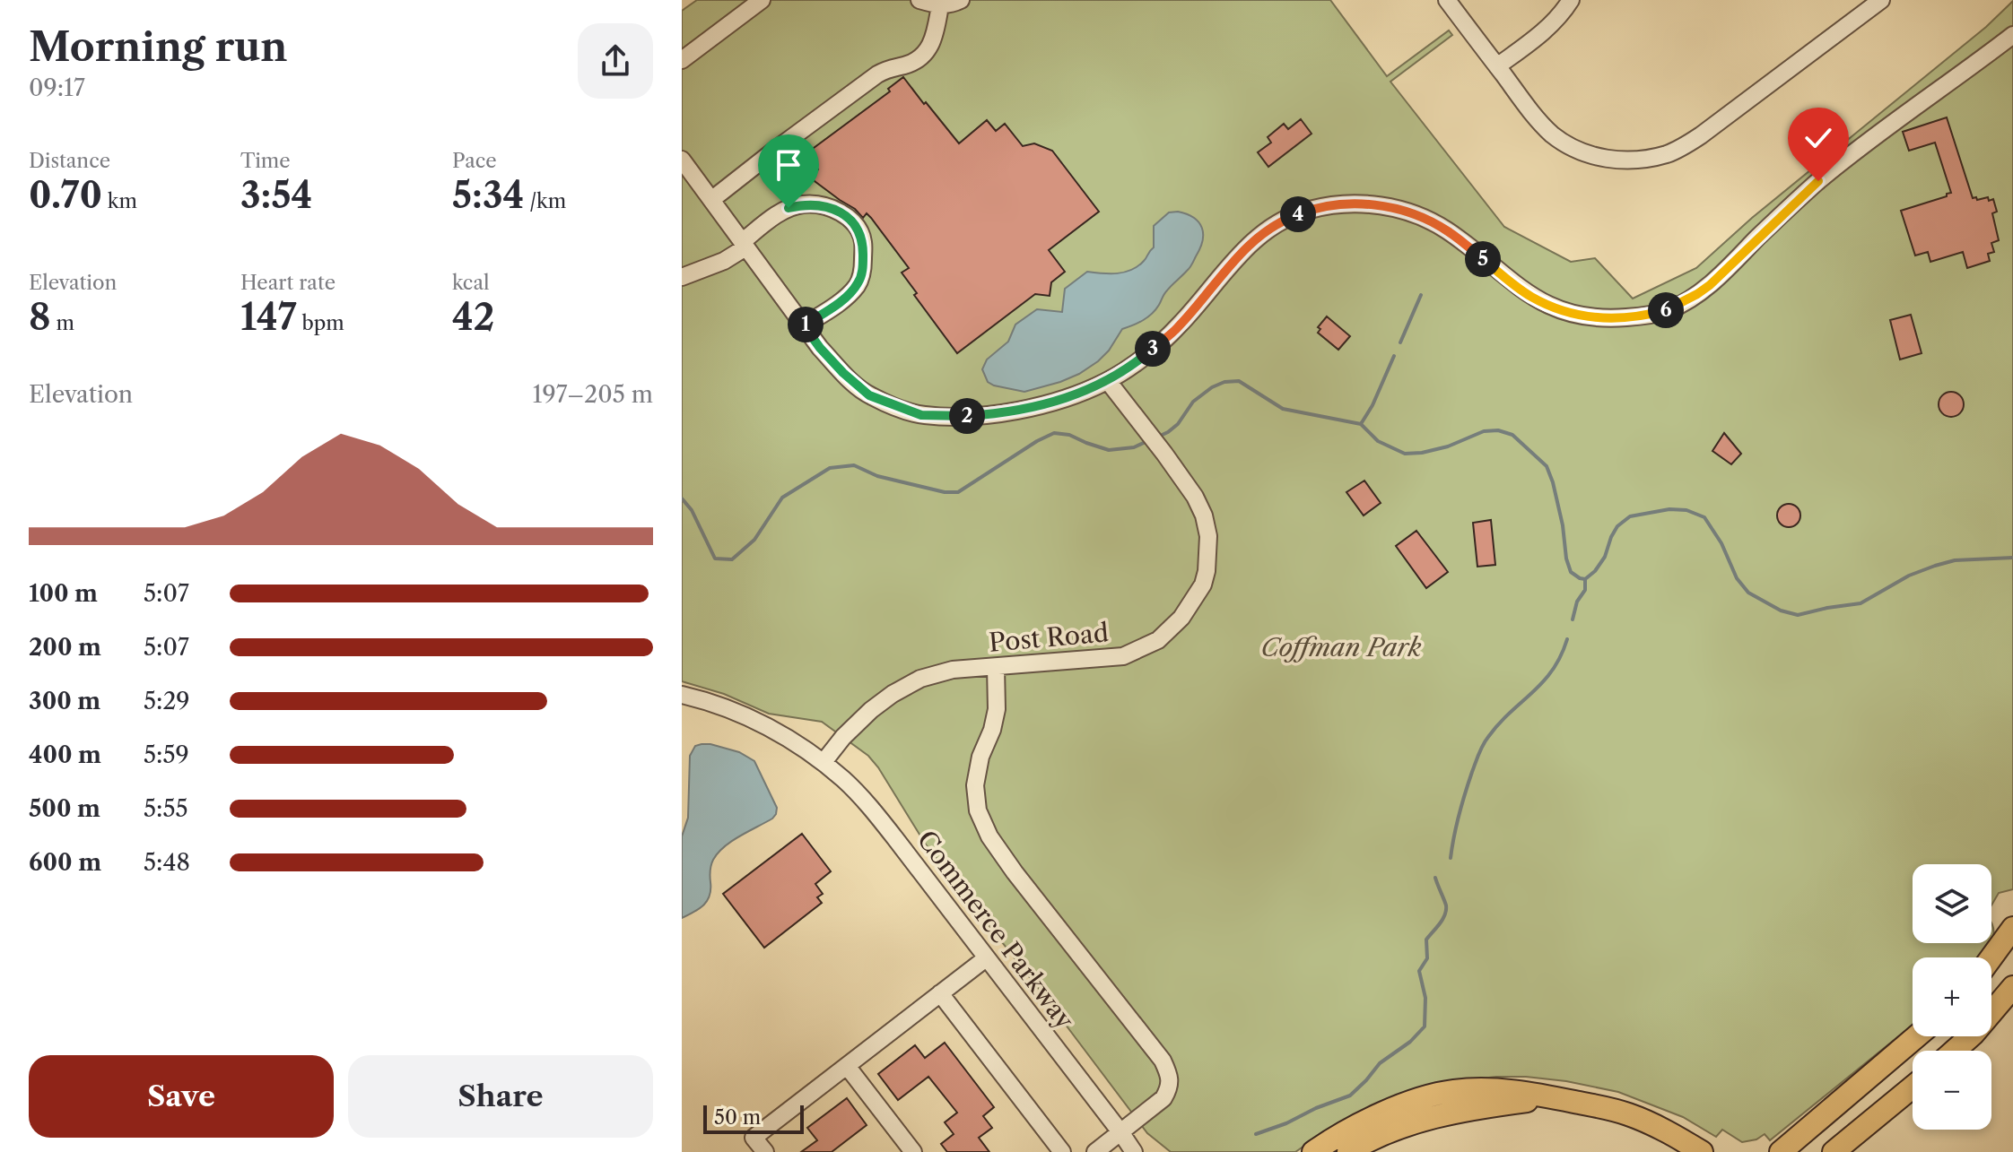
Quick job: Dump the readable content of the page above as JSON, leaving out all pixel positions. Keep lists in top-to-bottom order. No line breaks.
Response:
{"streets":{"street":["Post Road","Commerce Parkway"]},"crossings":[["Post Road","Commerce Parkway"]],"parks":["Coffman Park"],"scale_bar":"50 m","page":{"heading":["Morning run","09:17"],"stats":[["Distance","0.70 km"],["Time","3:54"],["Pace","5:34 /km"],["Elevation","8 m"],["Heart rate","147 bpm"],["kcal","42"]],"pins":["4","5","6","1","3","2"],"chart":["Elevation","197–205 m"],"list":[{"name":"100 m","note":"5:07"},{"name":"200 m","note":"5:07"},{"name":"300 m","note":"5:29"},{"name":"400 m","note":"5:59"},{"name":"500 m","note":"5:55"},{"name":"600 m","note":"5:48"}],"map_buttons":["+","−"],"buttons":["Save","Share"],"scale":"50 m"}}
